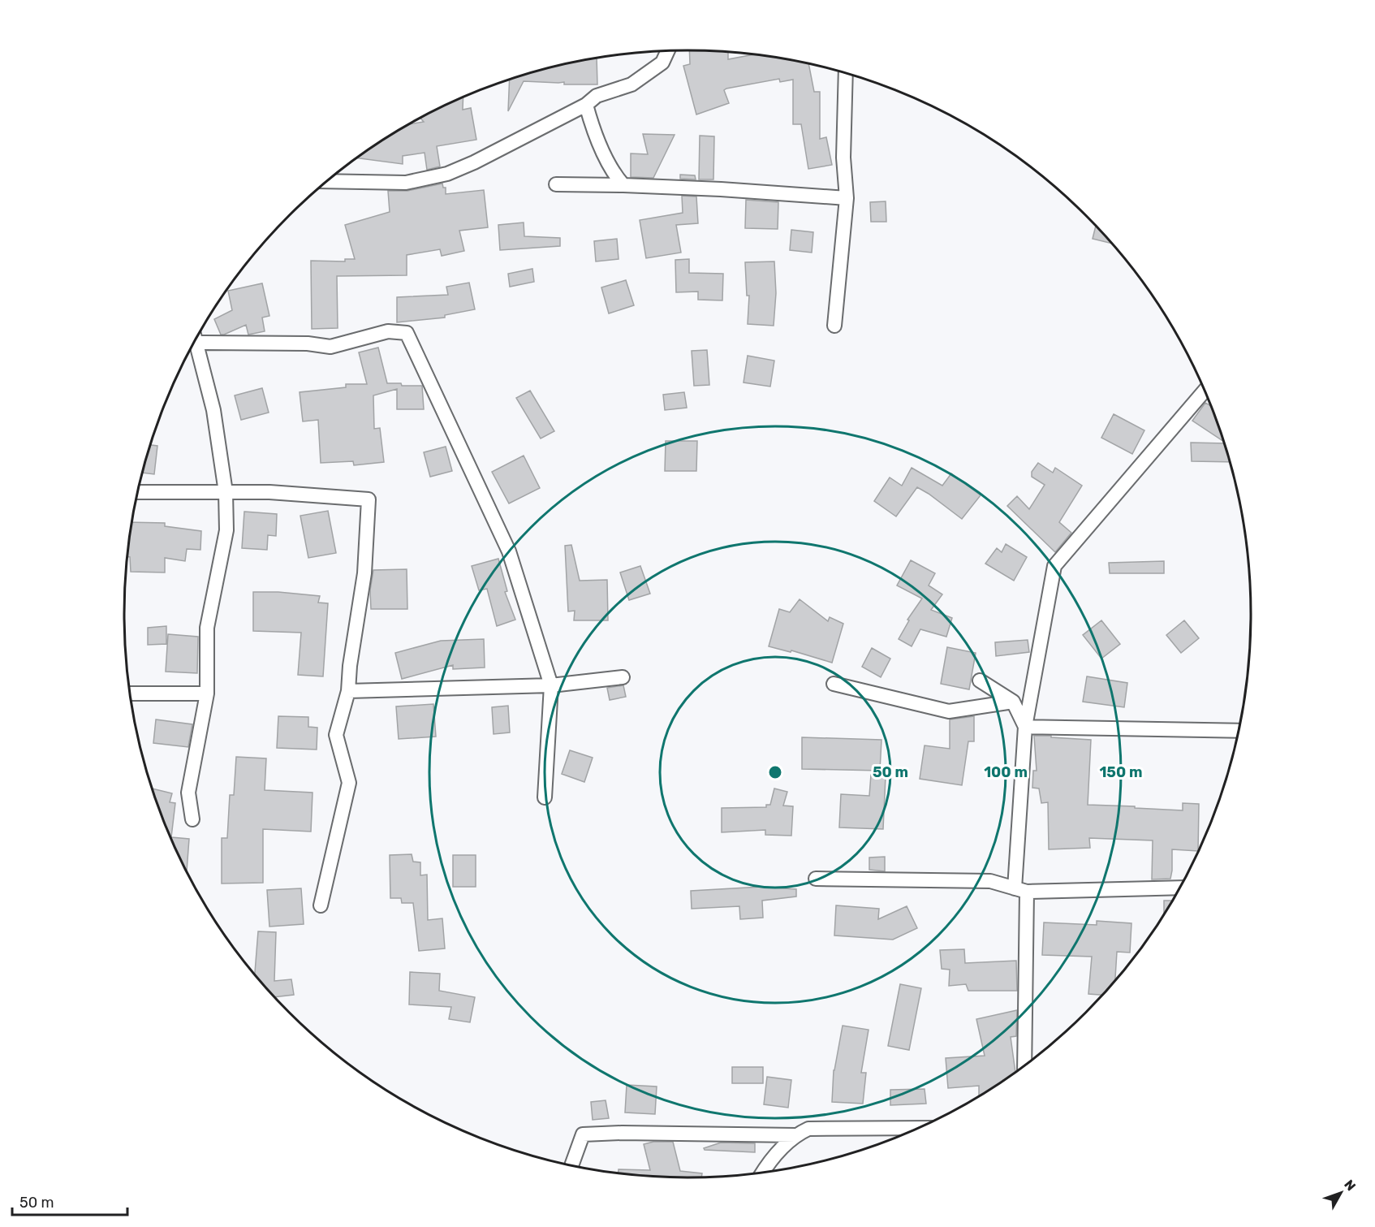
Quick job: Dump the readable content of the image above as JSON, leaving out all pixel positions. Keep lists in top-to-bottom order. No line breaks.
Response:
{"scale_bar":"50 m","north":"top right","rings":["50 m","100 m","150 m"]}
